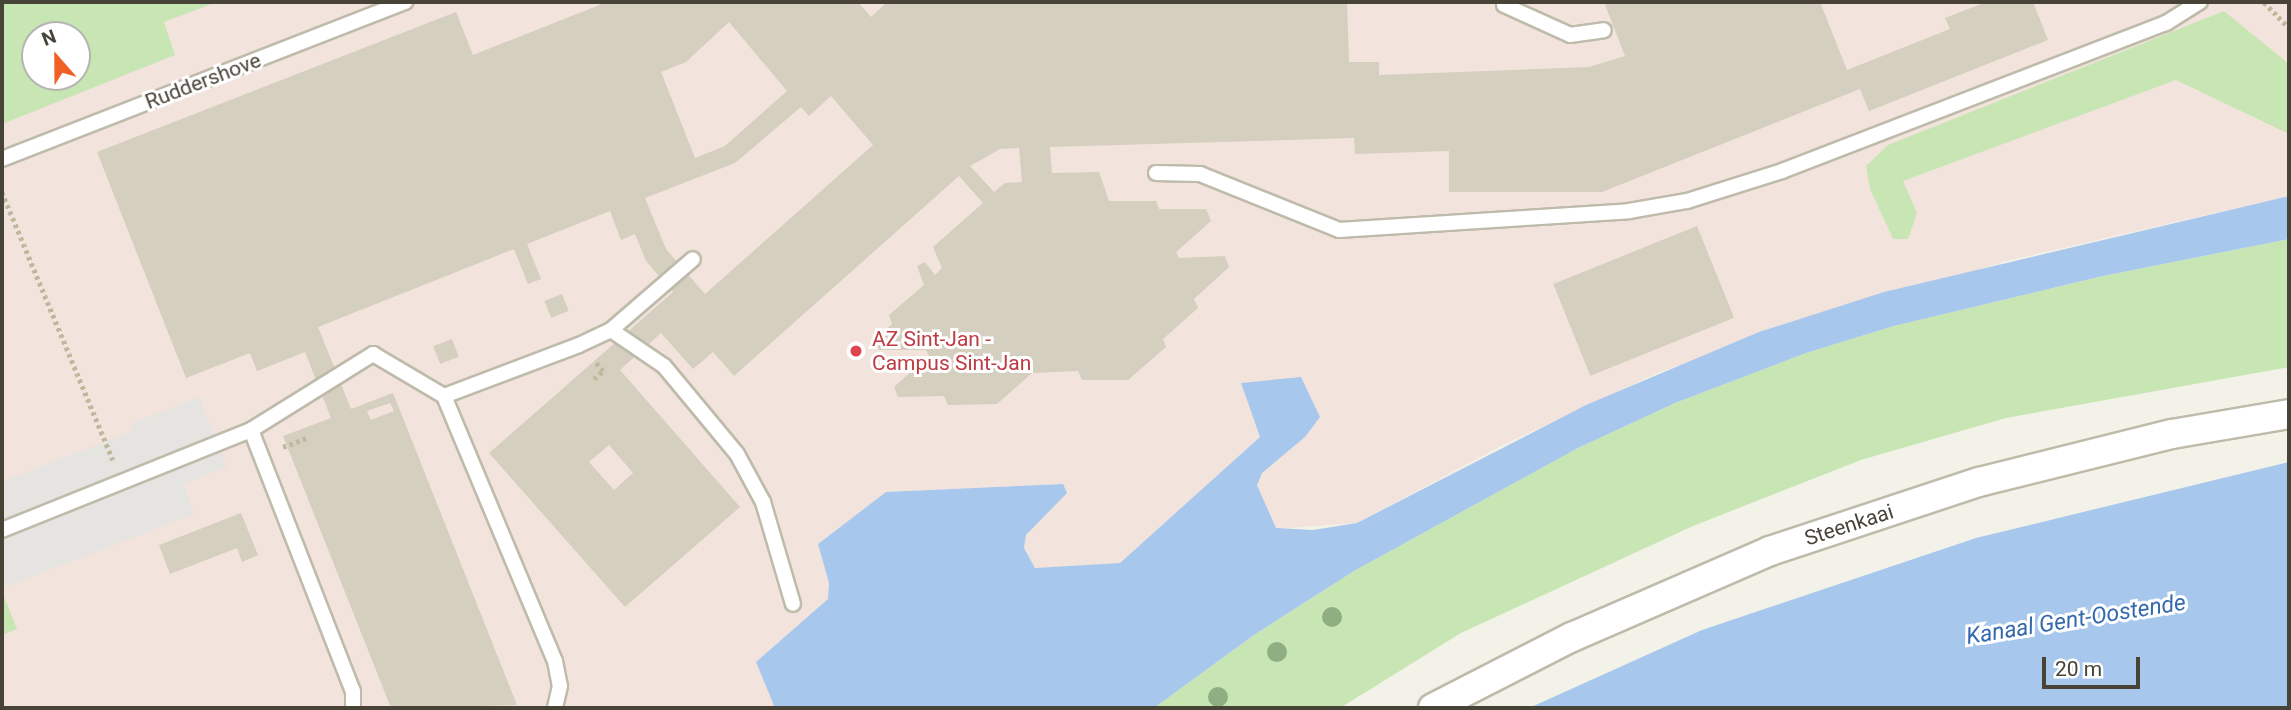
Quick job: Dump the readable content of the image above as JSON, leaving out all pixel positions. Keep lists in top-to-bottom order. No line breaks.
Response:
{"streets":{"street":["Steenkaai"],"lane":["Ruddershove"]},"water":["Kanaal Gent-Oostende"],"places":["AZ Sint-Jan - Campus Sint-Jan"],"scale_bar":"20 m","north":"top"}
